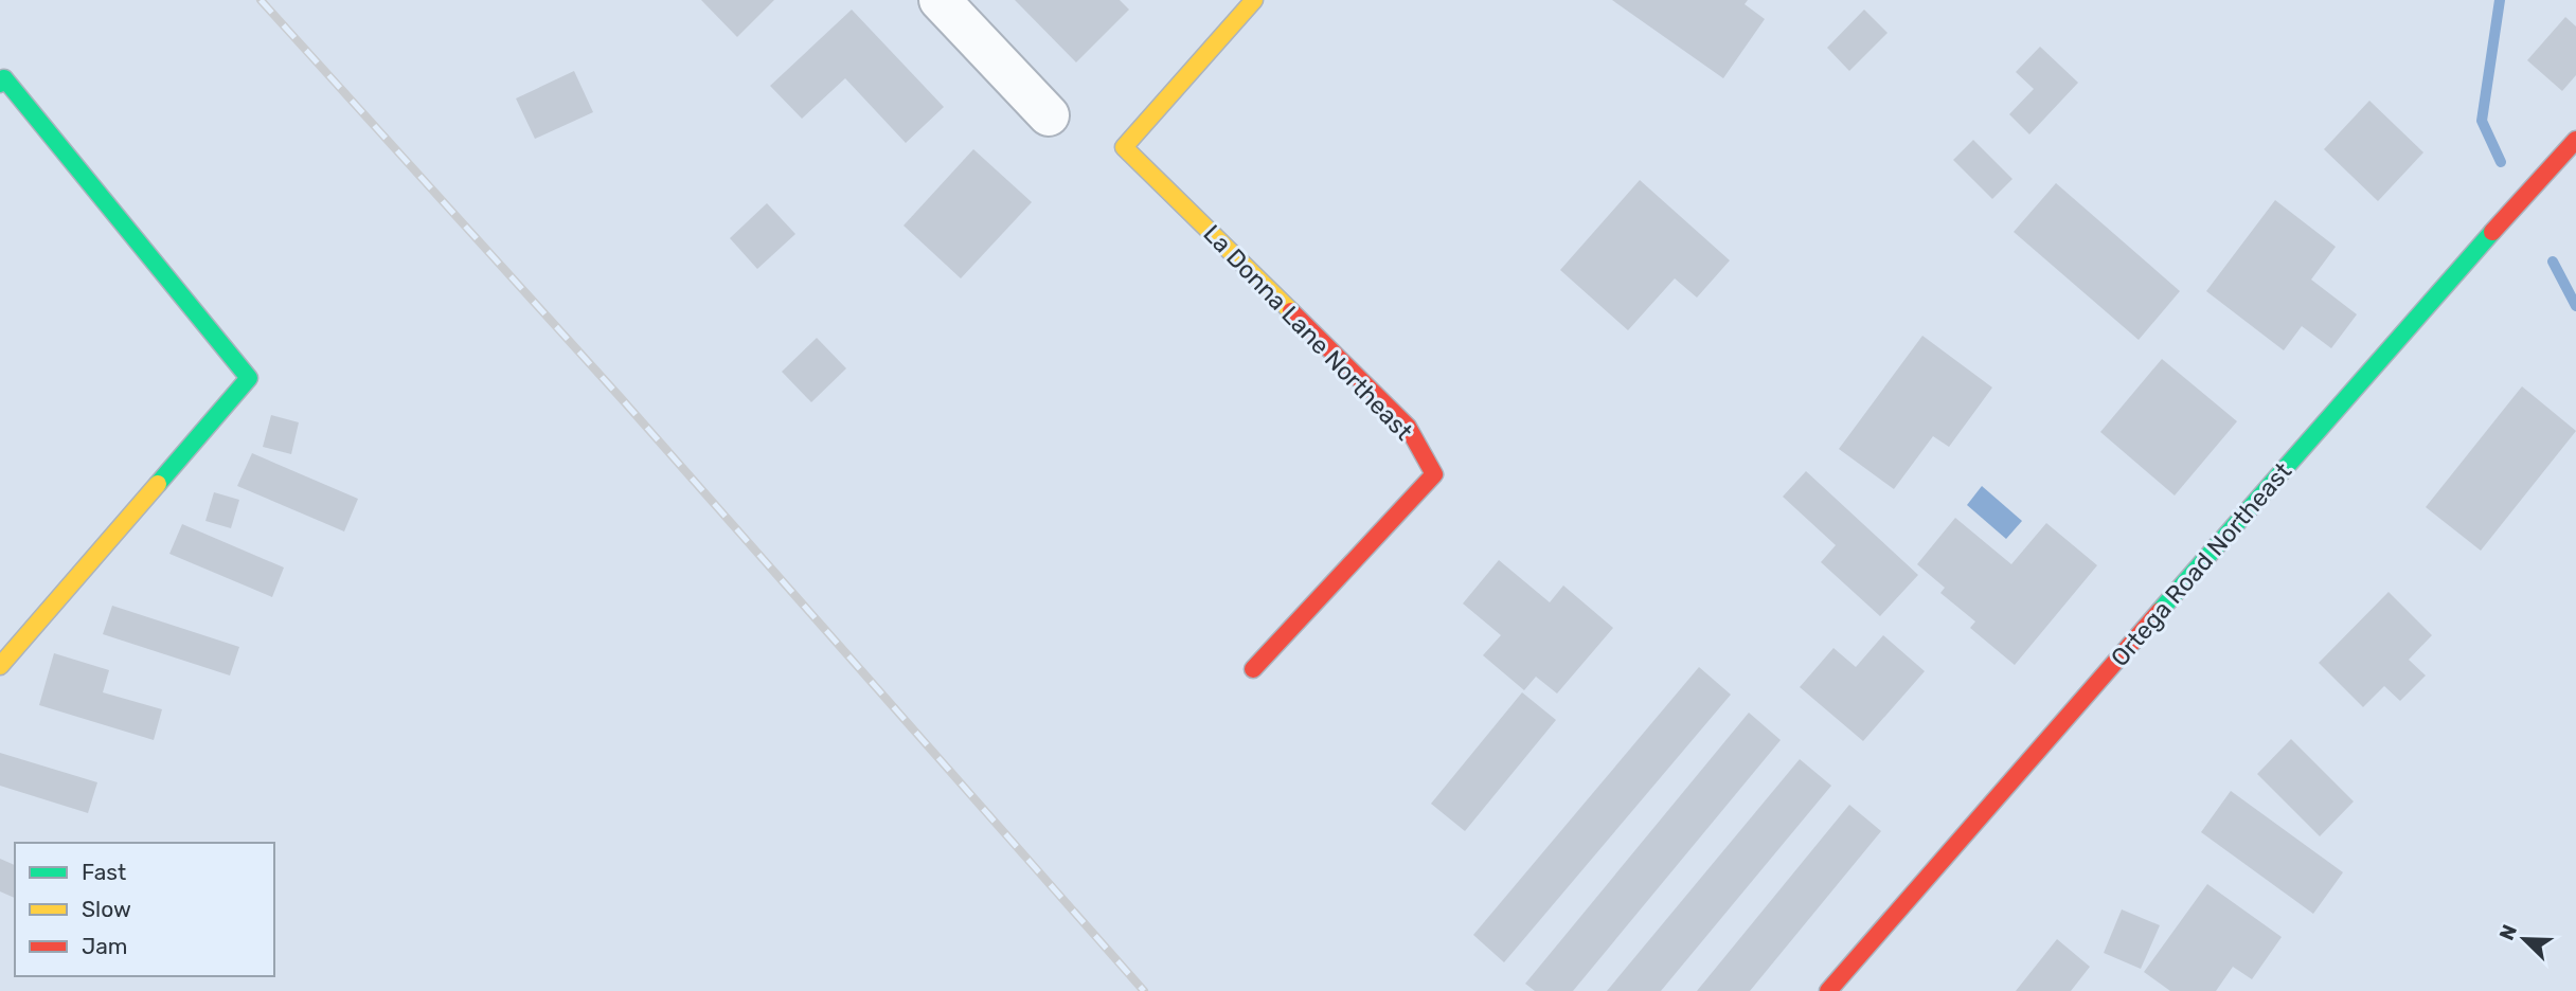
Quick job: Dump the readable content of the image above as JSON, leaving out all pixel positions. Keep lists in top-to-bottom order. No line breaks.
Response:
{"streets":{"street":["La Donna Lane Northeast","Ortega Road Northeast"]},"legend":["Fast","Slow","Jam"],"north":"top left"}
